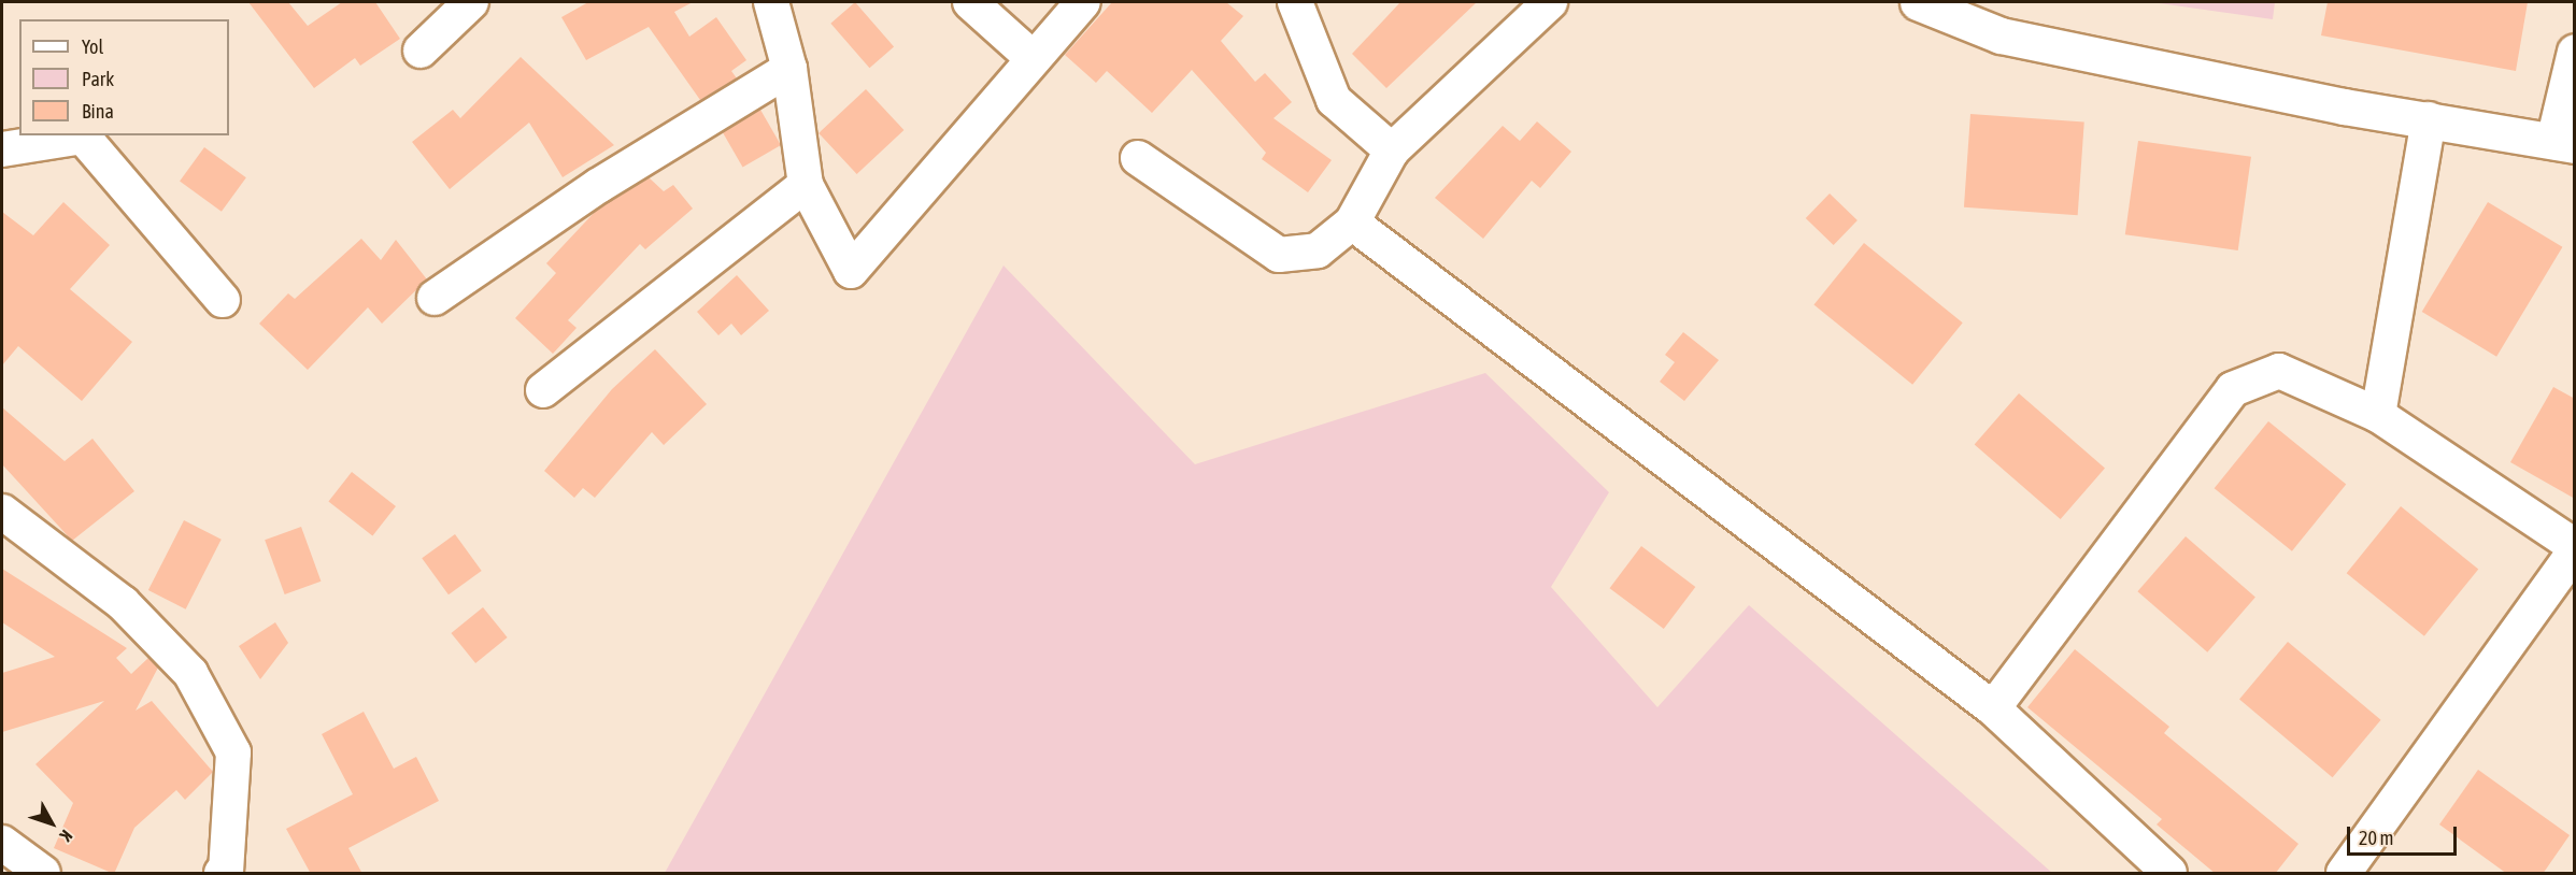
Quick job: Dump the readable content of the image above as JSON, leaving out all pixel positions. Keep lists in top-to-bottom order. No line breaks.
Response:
{"legend":["Yol","Park","Bina"],"scale_bar":"20 m","north":"bottom right"}
